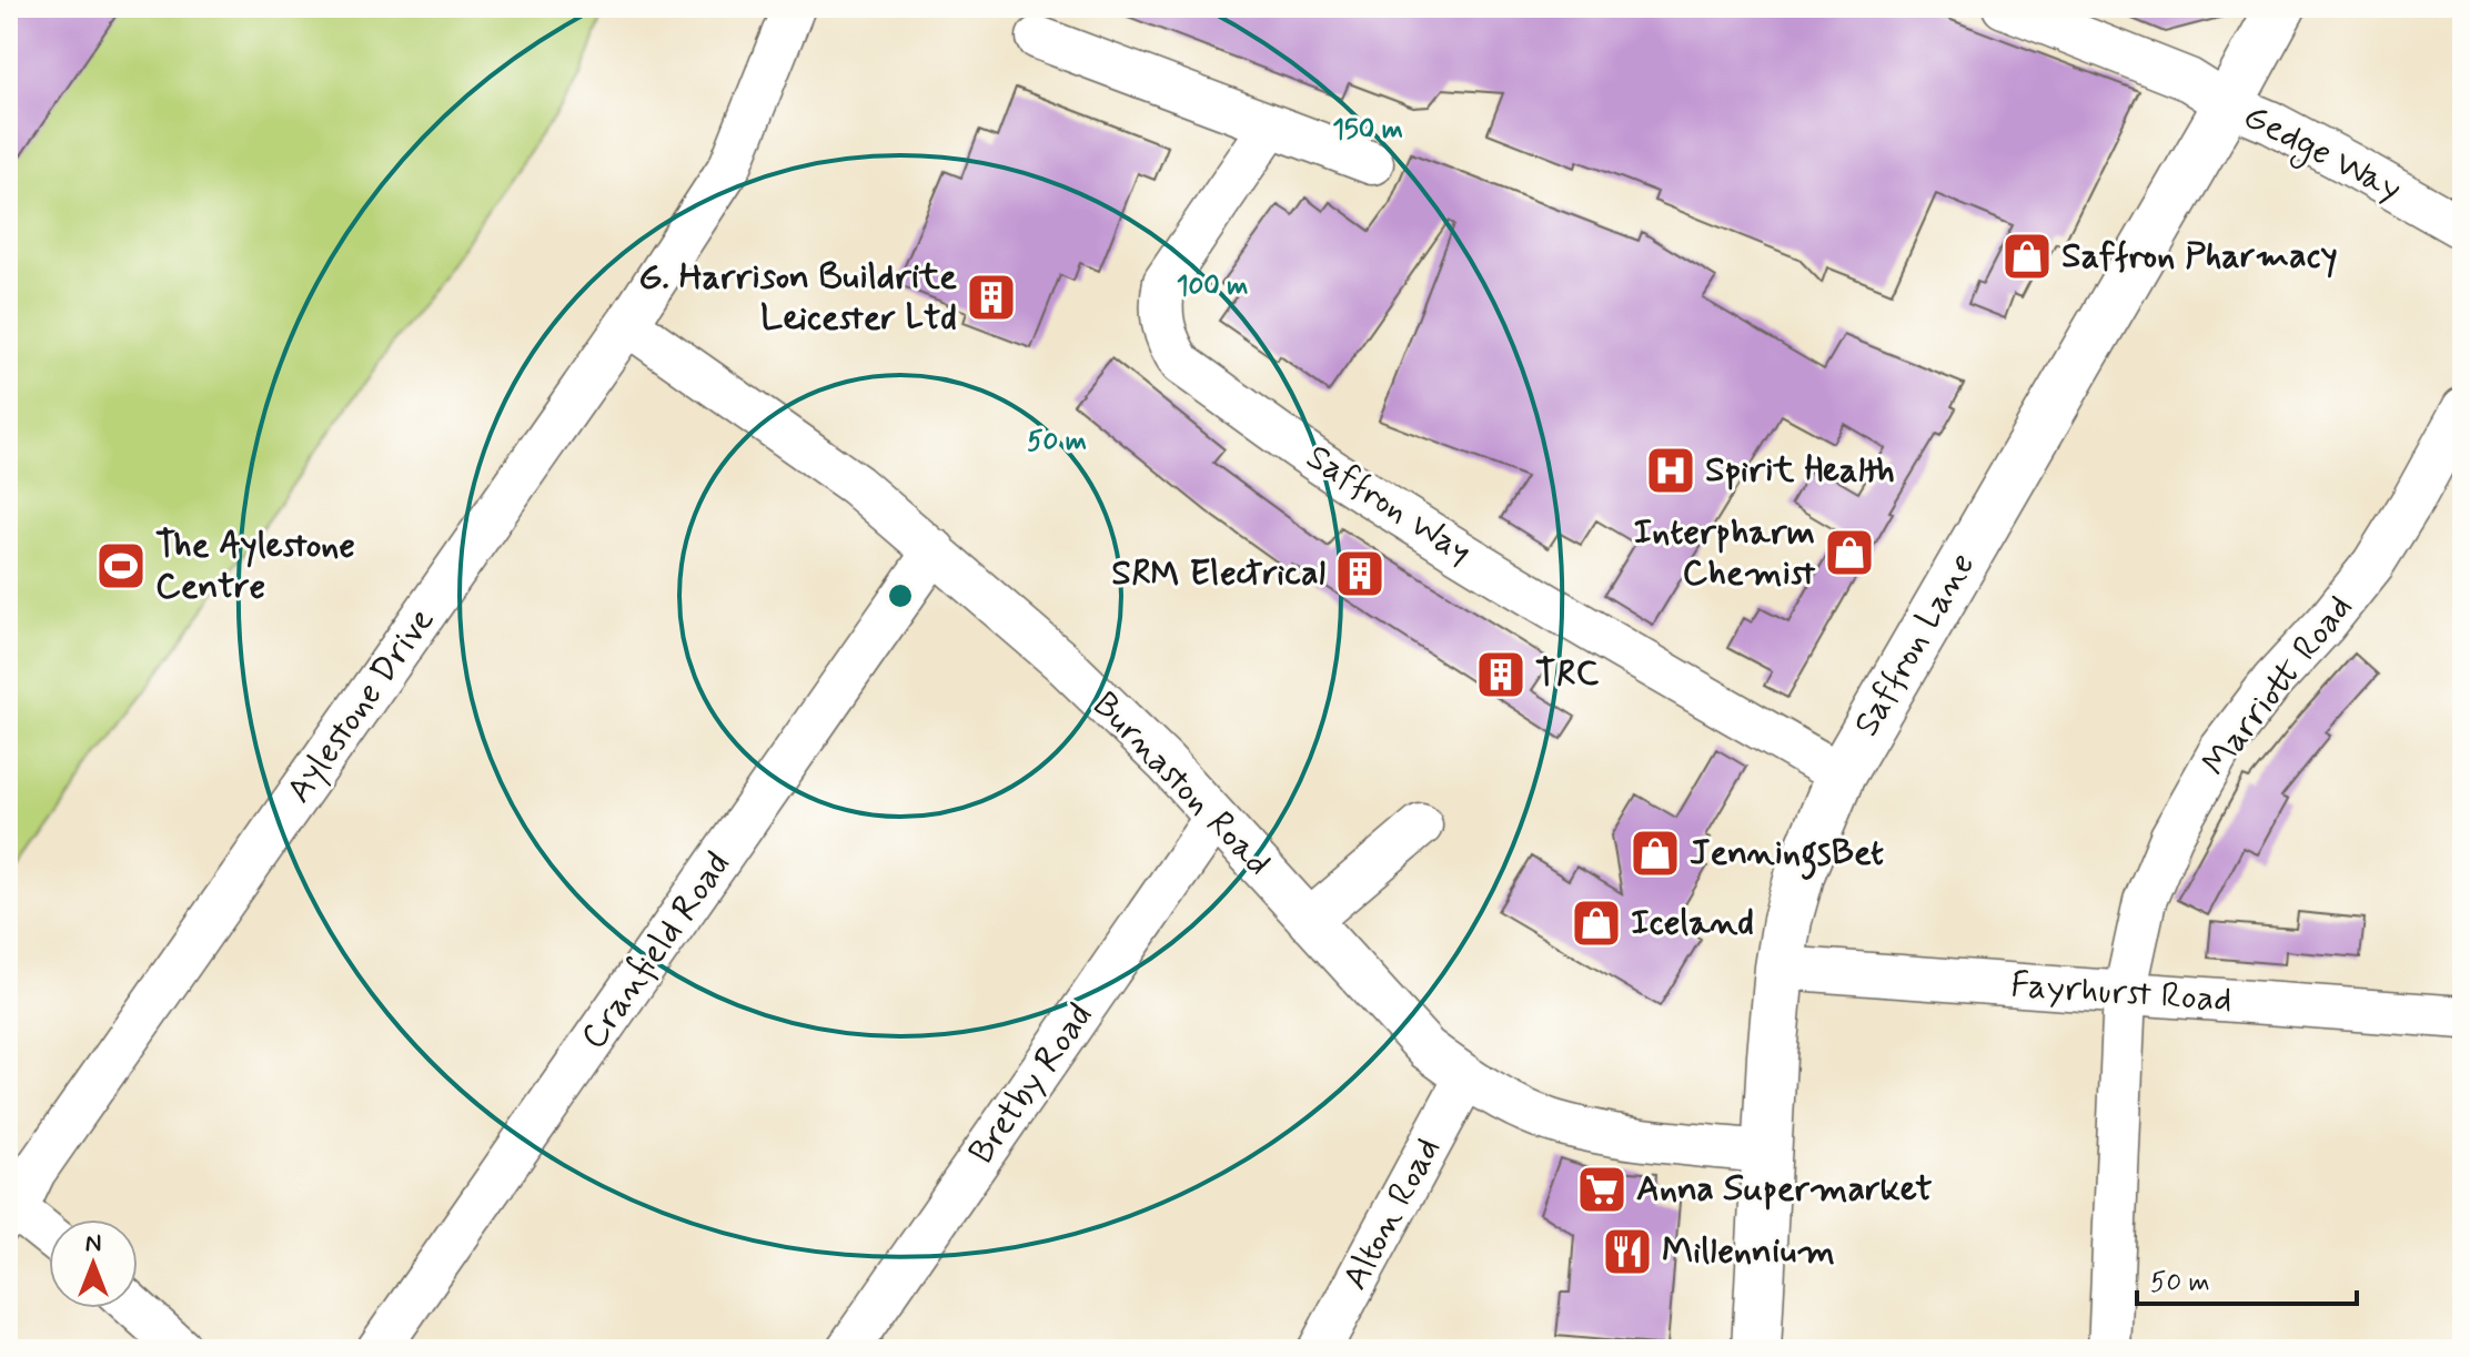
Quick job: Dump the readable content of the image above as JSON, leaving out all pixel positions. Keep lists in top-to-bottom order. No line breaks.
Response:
{"streets":{"main road":["Saffron Lane"],"street":["Gedge Way","Saffron Way","Marriott Road","Aylestone Drive","Burnaston Road","Cranfield Road","Fayrhurst Road","Bretby Road","Alton Road"]},"crossings":[["Gedge Way","Saffron Lane"],["Saffron Way","Saffron Lane"],["Saffron Lane","Burnaston Road"],["Saffron Lane","Fayrhurst Road"],["Marriott Road","Fayrhurst Road"],["Aylestone Drive","Burnaston Road"],["Burnaston Road","Cranfield Road"],["Burnaston Road","Bretby Road"],["Burnaston Road","Alton Road"]],"places":{"shop":["Saffron Pharmacy","Interpharm Chemist","JenningsBet","Iceland"],"building":["G. Harrison Buildrite Leicester Ltd","SRM Electrical","TRC"],"hospital":["Spirit Health"],"sports":["The Aylestone Centre"],"supermarket":["Anna Supermarket"],"restaurant":["Millennium"]},"scale_bar":"50 m","north":"top","rings":["150 m","100 m","50 m"]}
